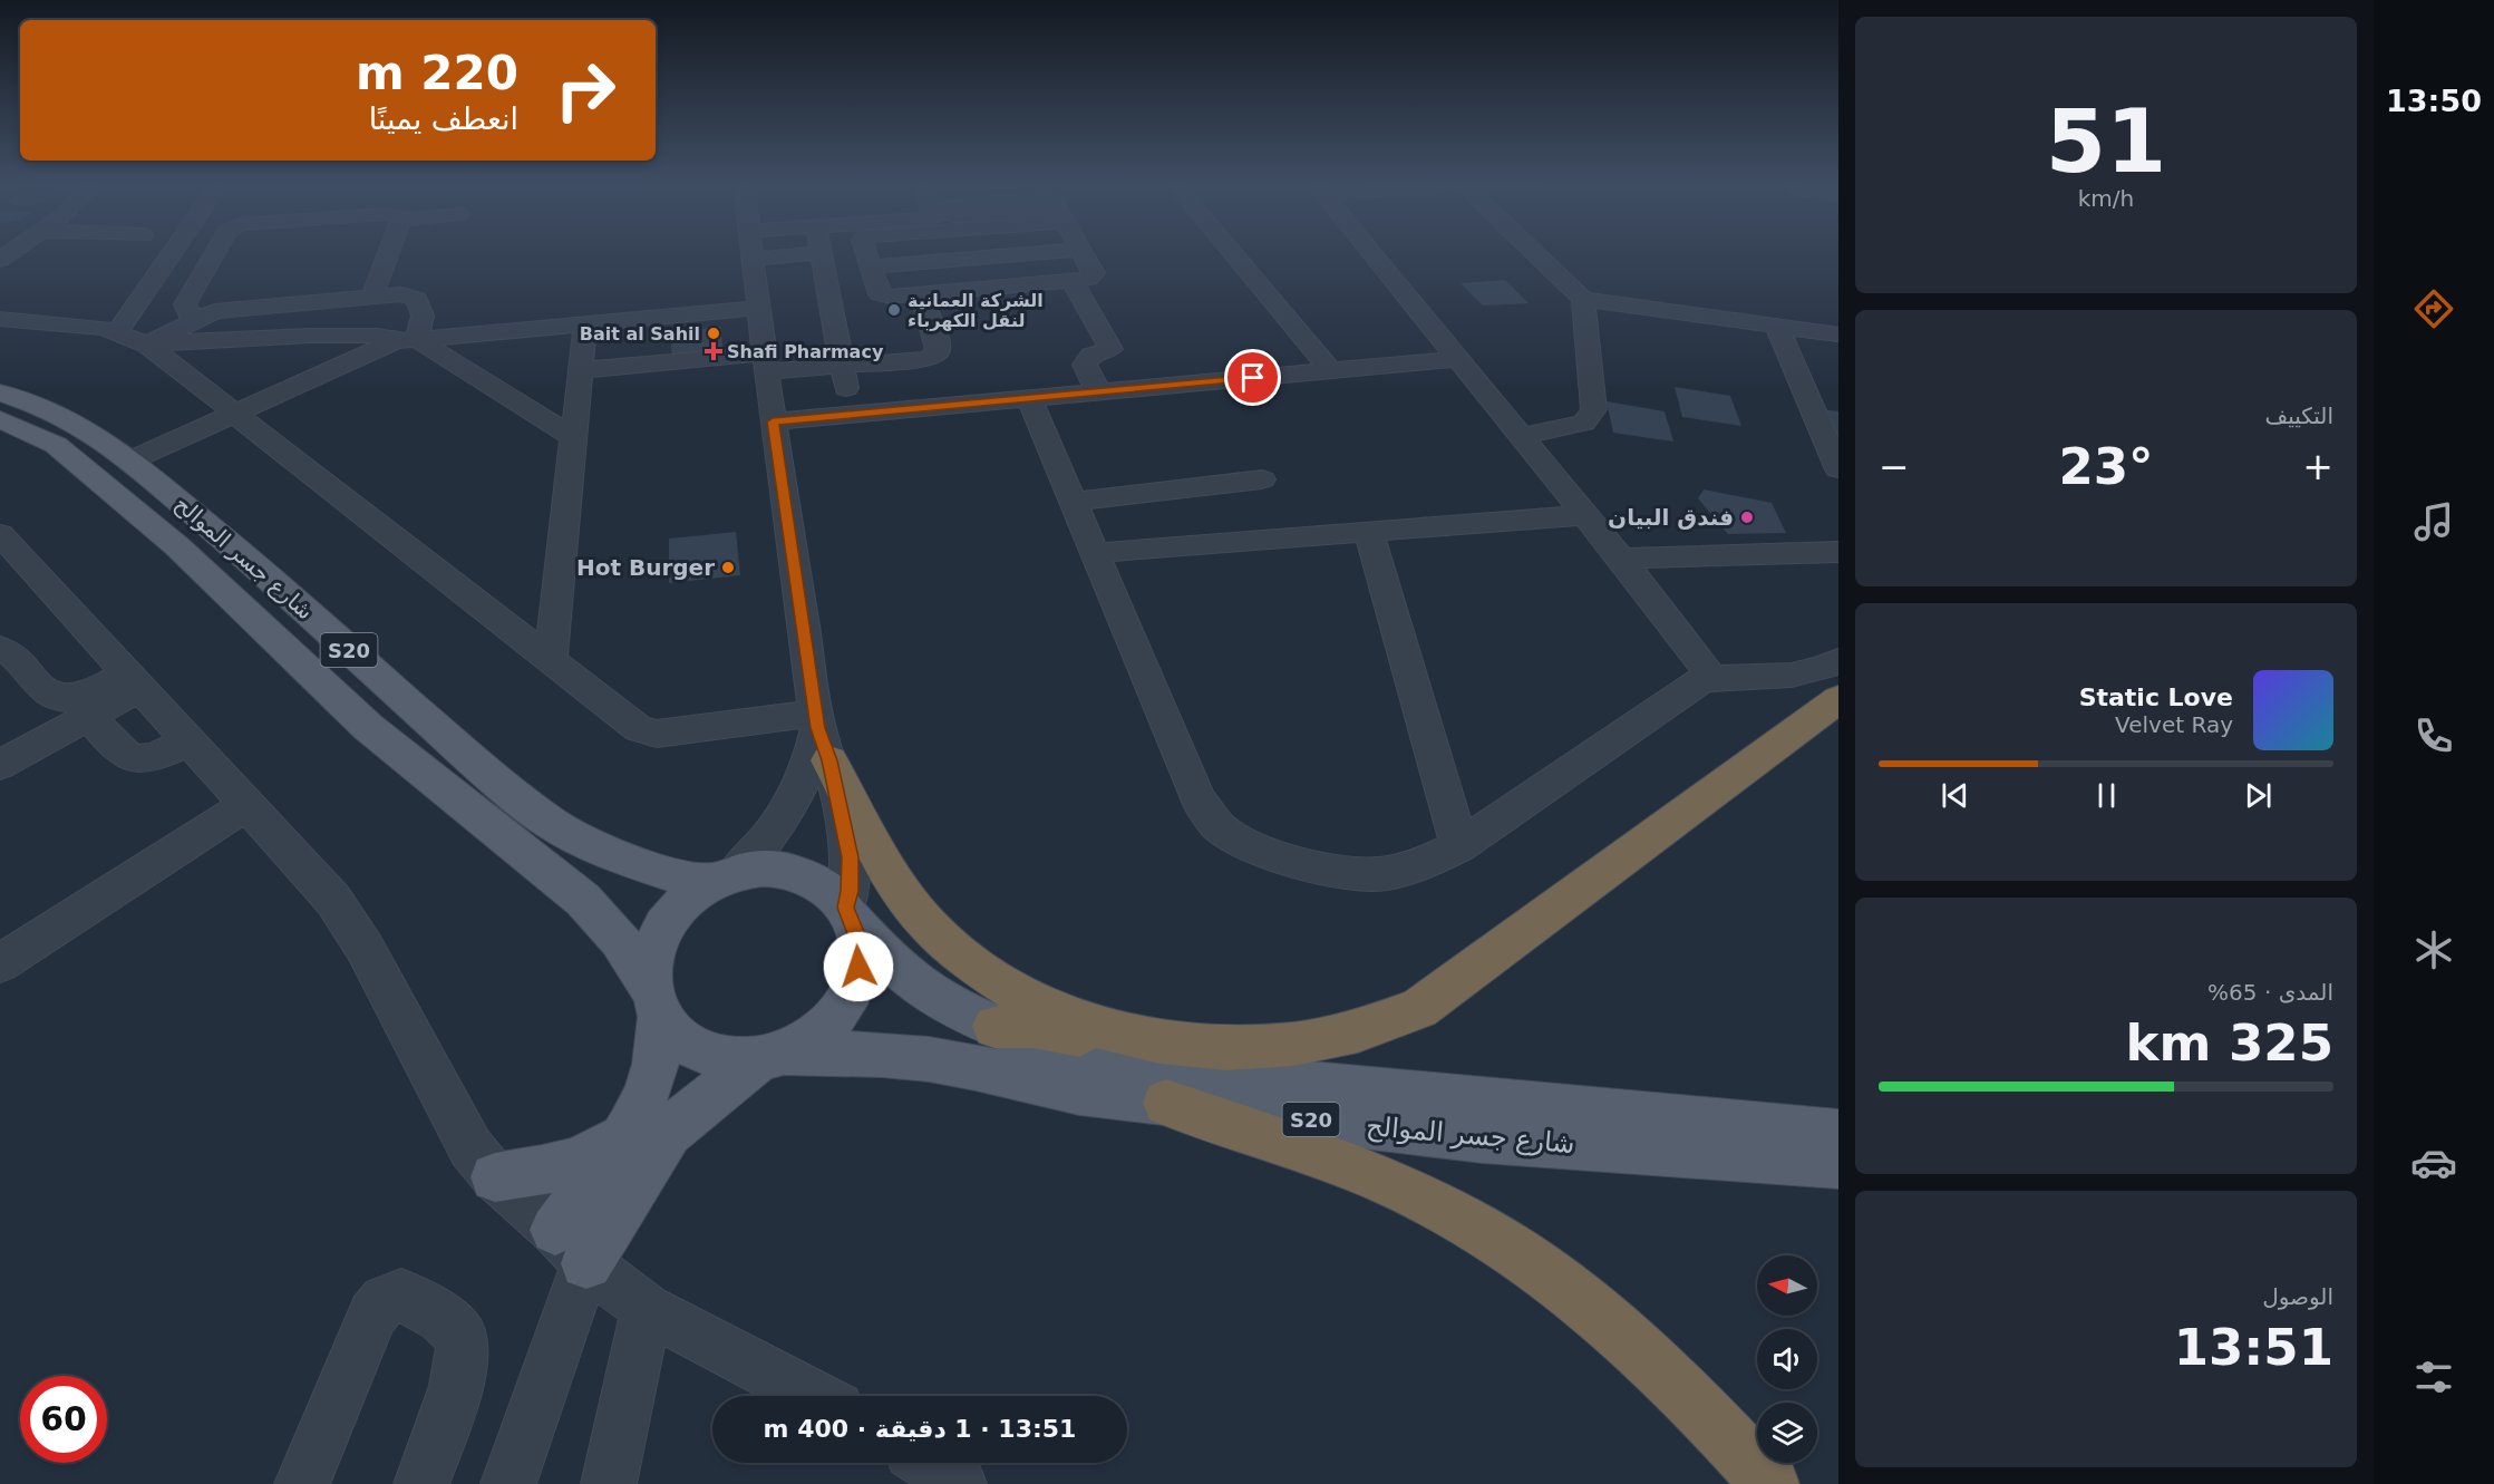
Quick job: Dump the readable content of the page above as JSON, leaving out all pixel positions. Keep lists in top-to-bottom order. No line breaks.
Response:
{"streets":{"main road":["شارع جسر الموالح","S20"]},"crossings":[["شارع جسر الموالح","S20"]],"places":{"other":["الشرکة العمانیة لنقل الکهرباء","Bait al Sahil","فندق البيان","Hot Burger"],"health":["Shafi Pharmacy"]},"north":"left","page":{"tabs":"13:50","tile":[["51","km/h"],"التكييف",["المدى · 65%","325 km"],["الوصول","13:51"]],"turn":["220 m","انعطف يمينًا"],"heat":["−","23°","+"],"song":["Static Love","Velvet Ray"],"limit":"60","trip":"13:51 · 1 دقيقة · 400 m"}}
